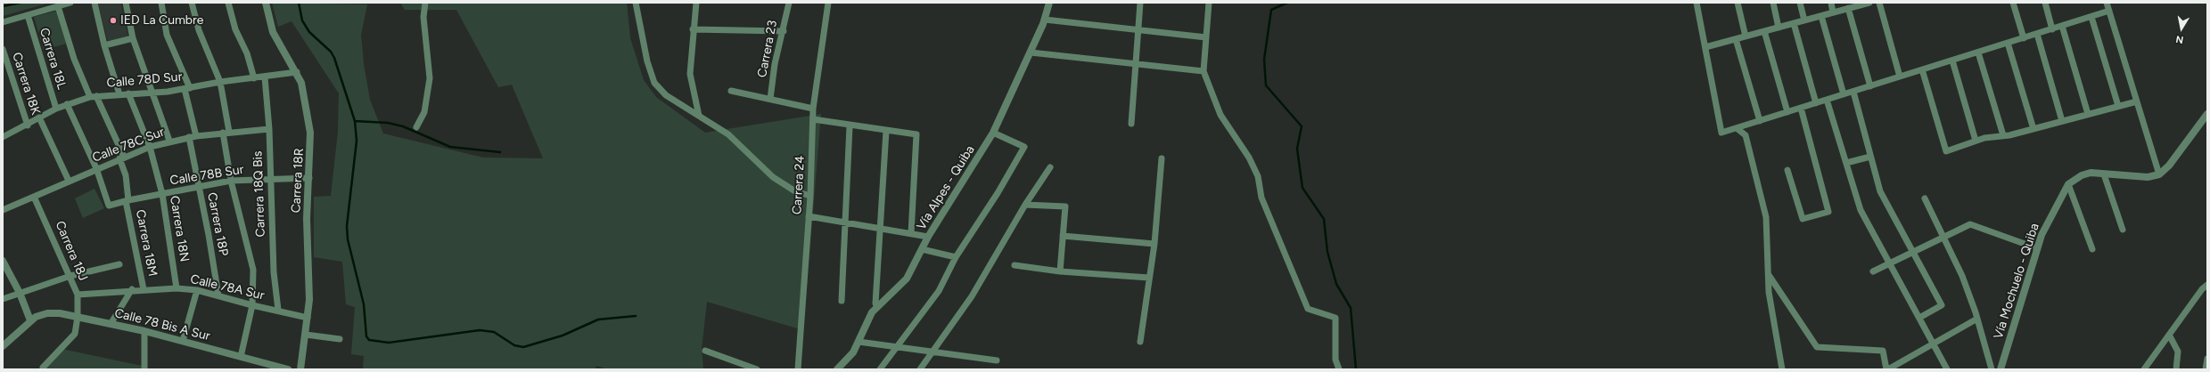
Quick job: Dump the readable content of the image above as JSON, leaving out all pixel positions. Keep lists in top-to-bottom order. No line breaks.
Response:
{"streets":{"street":["Carrera 23","Carrera 18L","Calle 78D Sur","Carrera 18K","Calle 78C Sur","Calle 78B Sur","Carrera 18R","Carrera 24","Vía Alpes - Quiba","Carrera 18Q Bis","Carrera 18P","Carrera 18N","Carrera 18M","Carrera 18J","Vía Mochuelo - Quiba","Calle 78A Sur","Calle 78 Bis A Sur"]},"crossings":[["Carrera 18L","Calle 78D Sur"],["Carrera 18L","Calle 78C Sur"],["Carrera 18L","Calle 78B Sur"],["Calle 78D Sur","Carrera 18K"],["Calle 78D Sur","Carrera 18R"],["Calle 78D Sur","Carrera 18Q Bis"],["Calle 78D Sur","Carrera 18N"],["Calle 78D Sur","Carrera 18M"],["Carrera 18K","Calle 78C Sur"],["Calle 78C Sur","Carrera 18Q Bis"],["Calle 78C Sur","Carrera 18P"],["Calle 78C Sur","Carrera 18N"],["Calle 78C Sur","Carrera 18M"],["Calle 78C Sur","Carrera 18J"],["Calle 78B Sur","Carrera 18R"],["Calle 78B Sur","Carrera 18Q Bis"],["Calle 78B Sur","Carrera 18P"],["Calle 78B Sur","Carrera 18N"],["Calle 78B Sur","Carrera 18M"],["Carrera 18R","Calle 78A Sur"],["Carrera 18Q Bis","Calle 78A Sur"],["Carrera 18P","Calle 78A Sur"],["Carrera 18N","Calle 78A Sur"],["Carrera 18M","Calle 78A Sur"],["Carrera 18J","Calle 78A Sur"],["Carrera 18J","Calle 78 Bis A Sur"]],"places":["IED La Cumbre"],"north":"bottom"}
